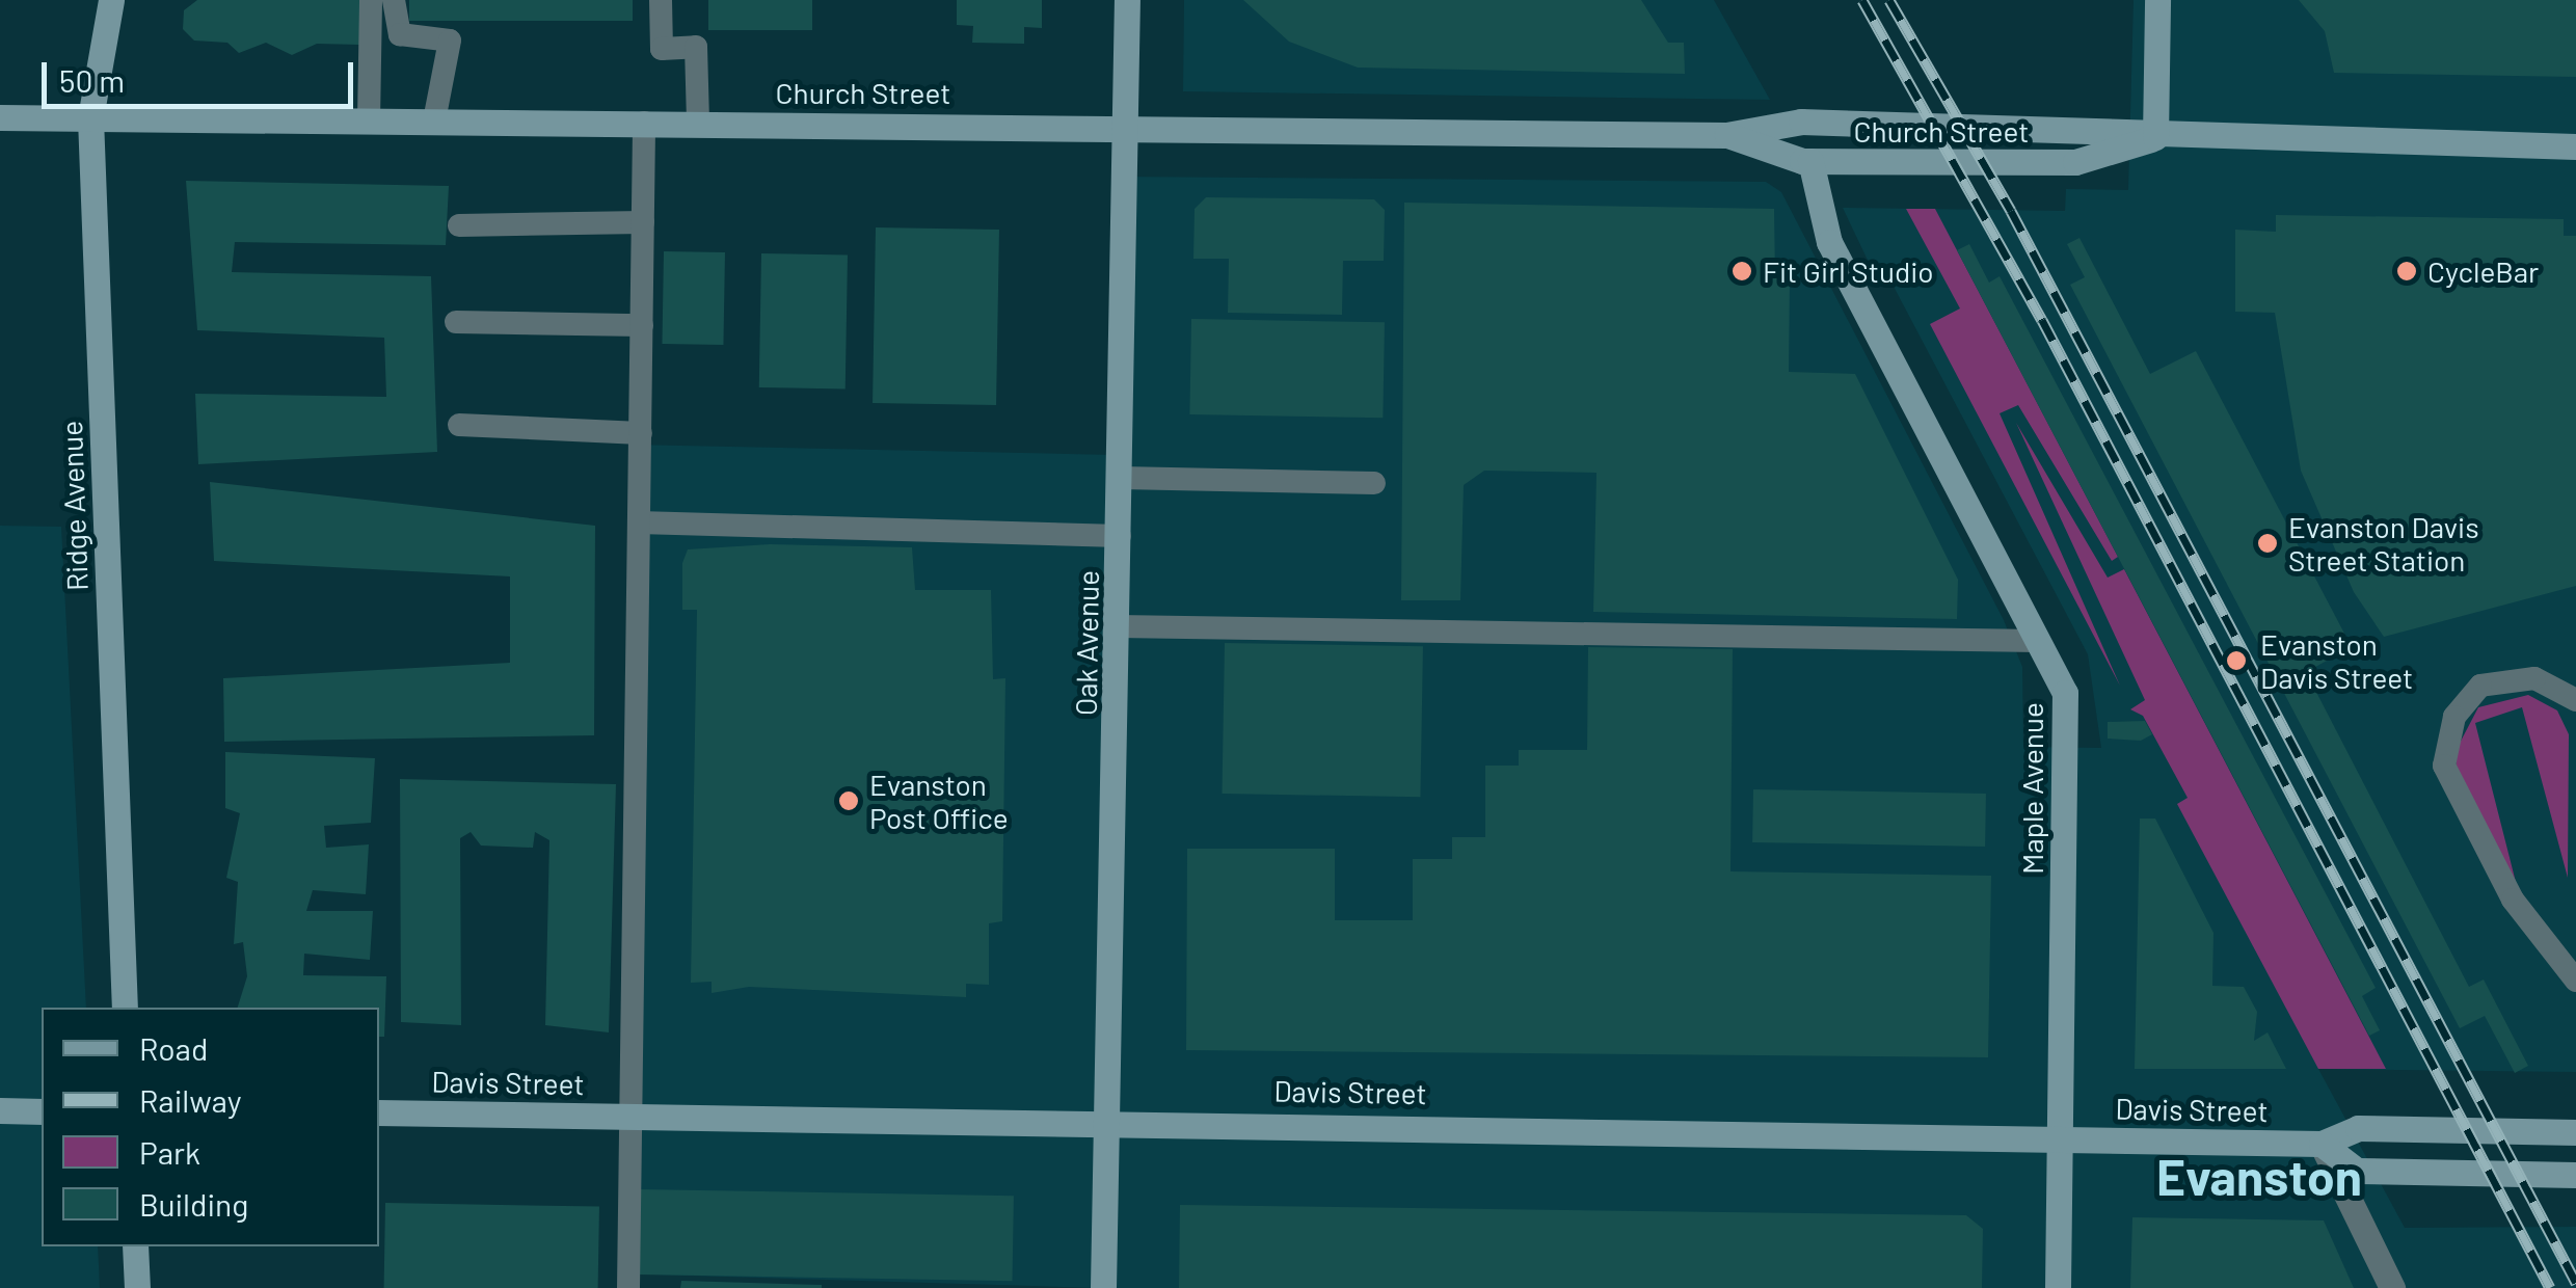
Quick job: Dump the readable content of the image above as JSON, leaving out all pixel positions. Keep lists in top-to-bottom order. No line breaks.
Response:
{"streets":{"main road":["Church Street","Ridge Avenue","Oak Avenue","Maple Avenue","Davis Street"]},"crossings":[["Church Street","Ridge Avenue"],["Church Street","Oak Avenue"],["Church Street","Maple Avenue"],["Oak Avenue","Davis Street"],["Maple Avenue","Davis Street"]],"districts":["Evanston"],"places":["Fit Girl Studio","CycleBar","Evanston Davis Street Station","Evanston Davis Street","Evanston Post Office"],"legend":["Road","Railway","Park","Building"],"scale_bar":"50 m"}
